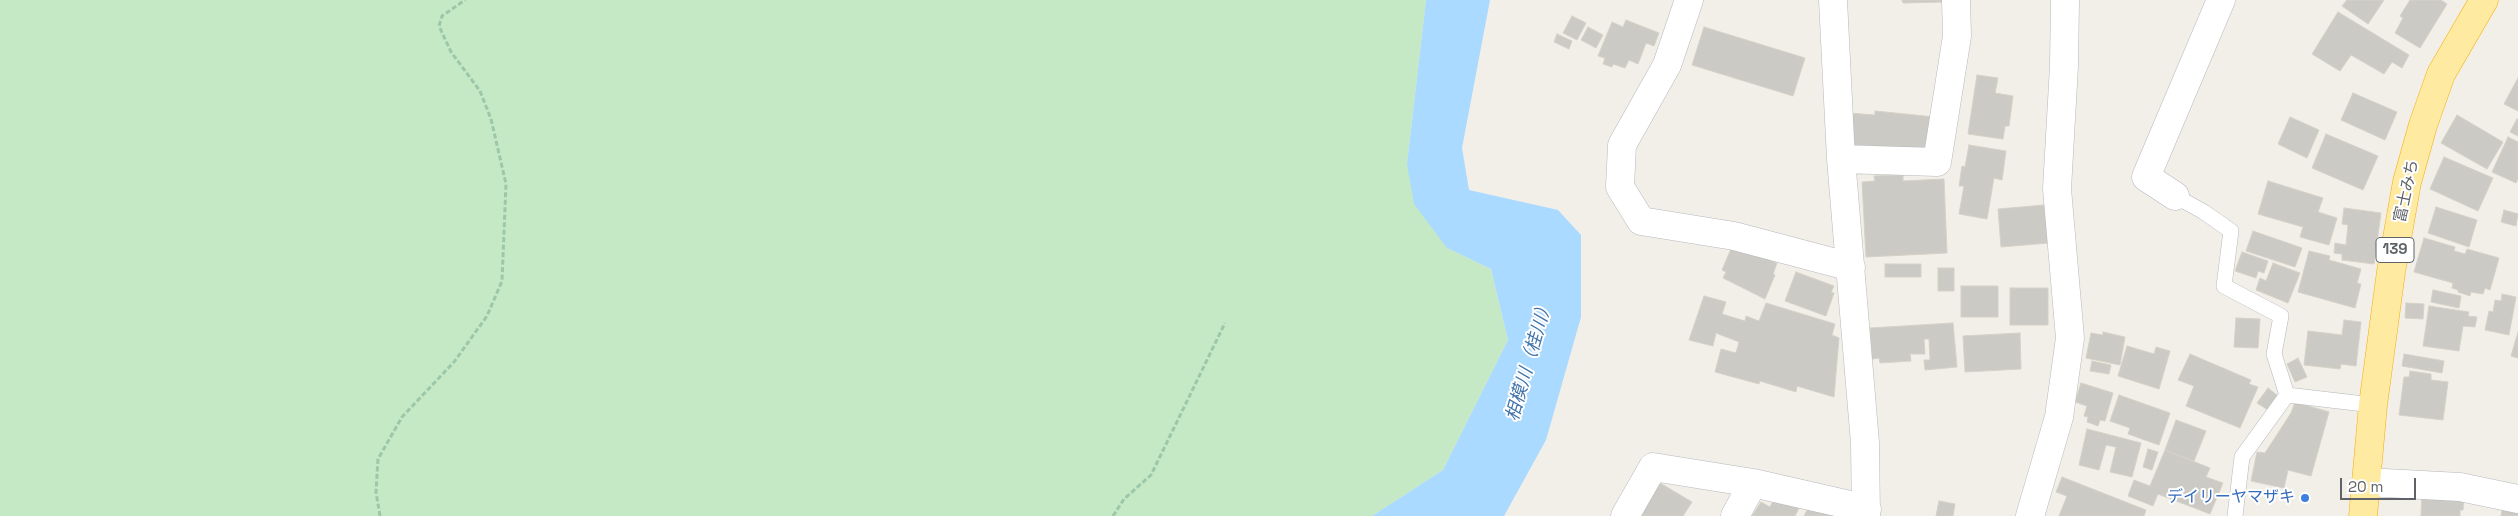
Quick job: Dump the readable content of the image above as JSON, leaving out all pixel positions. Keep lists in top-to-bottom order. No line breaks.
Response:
{"streets":{"highway":["富士みち","139"]},"water":["相模川（桂川）"],"places":["デイリーヤマザキ"],"scale_bar":"20 m"}
